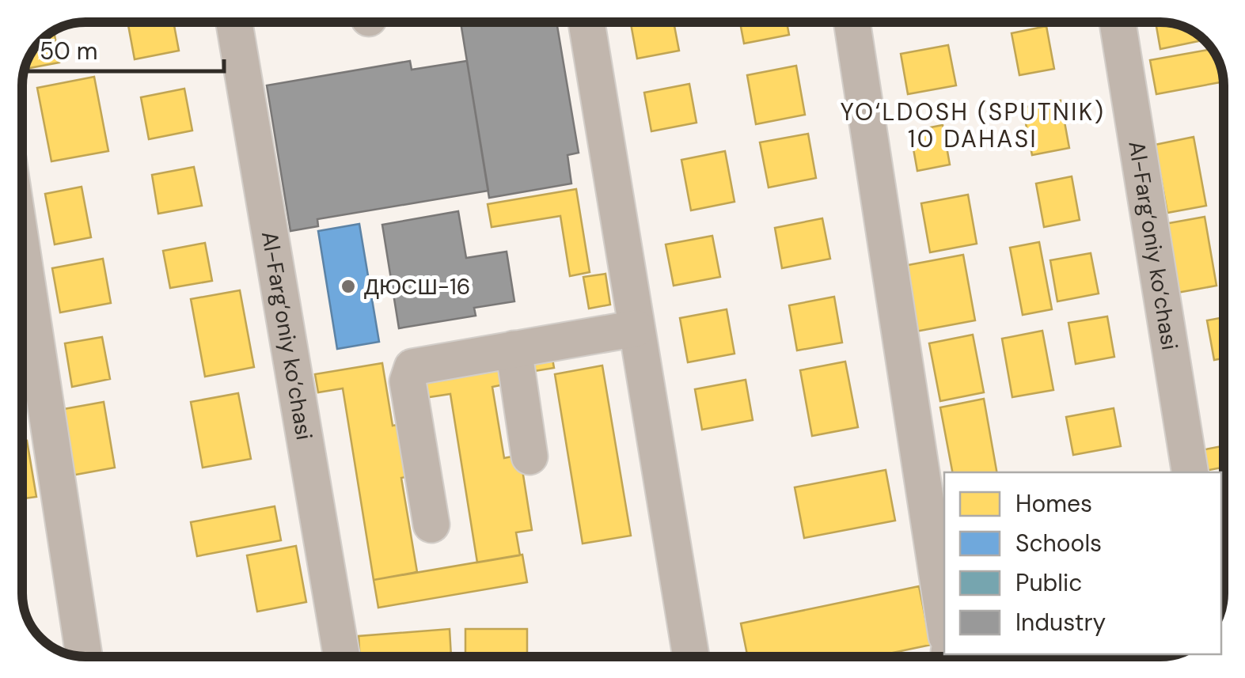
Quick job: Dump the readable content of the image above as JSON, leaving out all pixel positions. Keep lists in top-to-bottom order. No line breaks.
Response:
{"streets":{"street":["Al-Farg‘oniy ko‘chasi"]},"districts":["YO‘LDOSH (SPUTNIK) 10 DAHASI"],"places":["ДЮСШ-16"],"legend":["Homes","Schools","Public","Industry"],"scale_bar":"50 m"}
